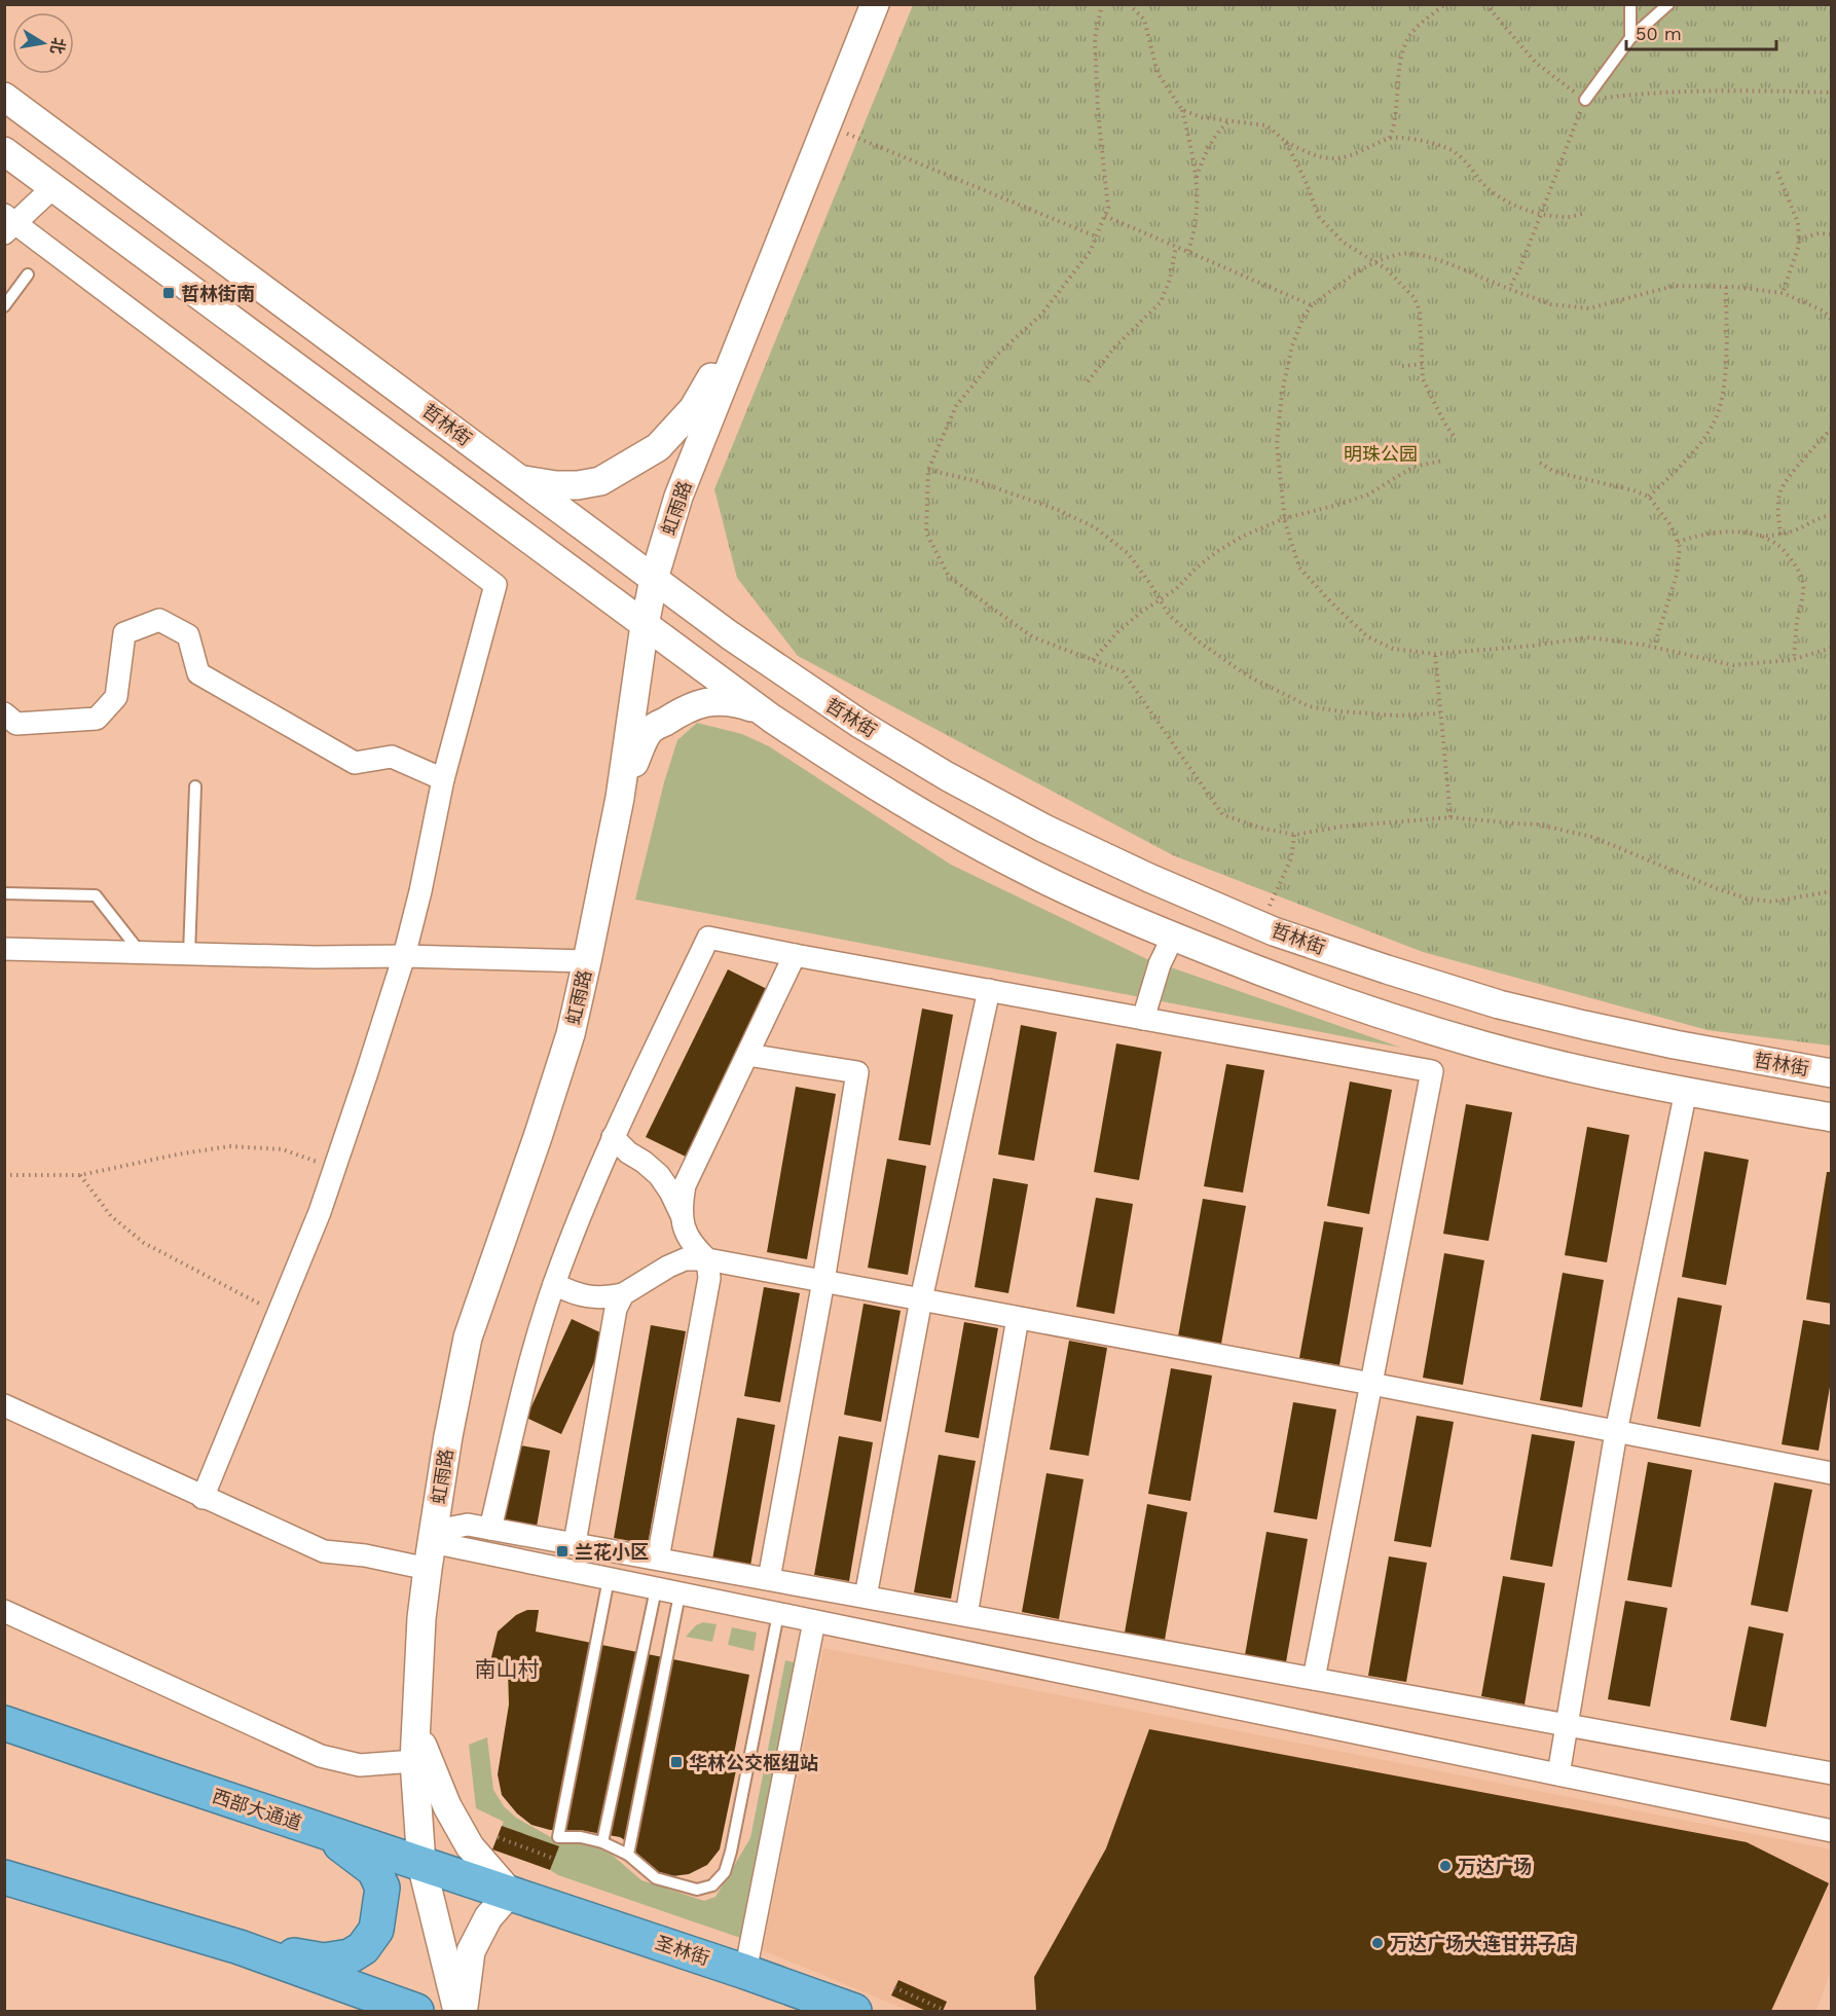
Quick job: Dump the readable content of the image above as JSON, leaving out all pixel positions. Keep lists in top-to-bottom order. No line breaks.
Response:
{"streets":{"highway":["西部大通道","圣林街"],"street":["哲林街","虹雨路"]},"crossings":[["哲林街","虹雨路"],["虹雨路","西部大通道"],["西部大通道","圣林街"]],"districts":["南山村"],"parks":["明珠公园"],"places":{"transit":["哲林街南","兰花小区","华林公交枢纽站"],"other":["万达广场","万达广场大连甘井子店"]},"scale_bar":"50 m","north":"right"}
